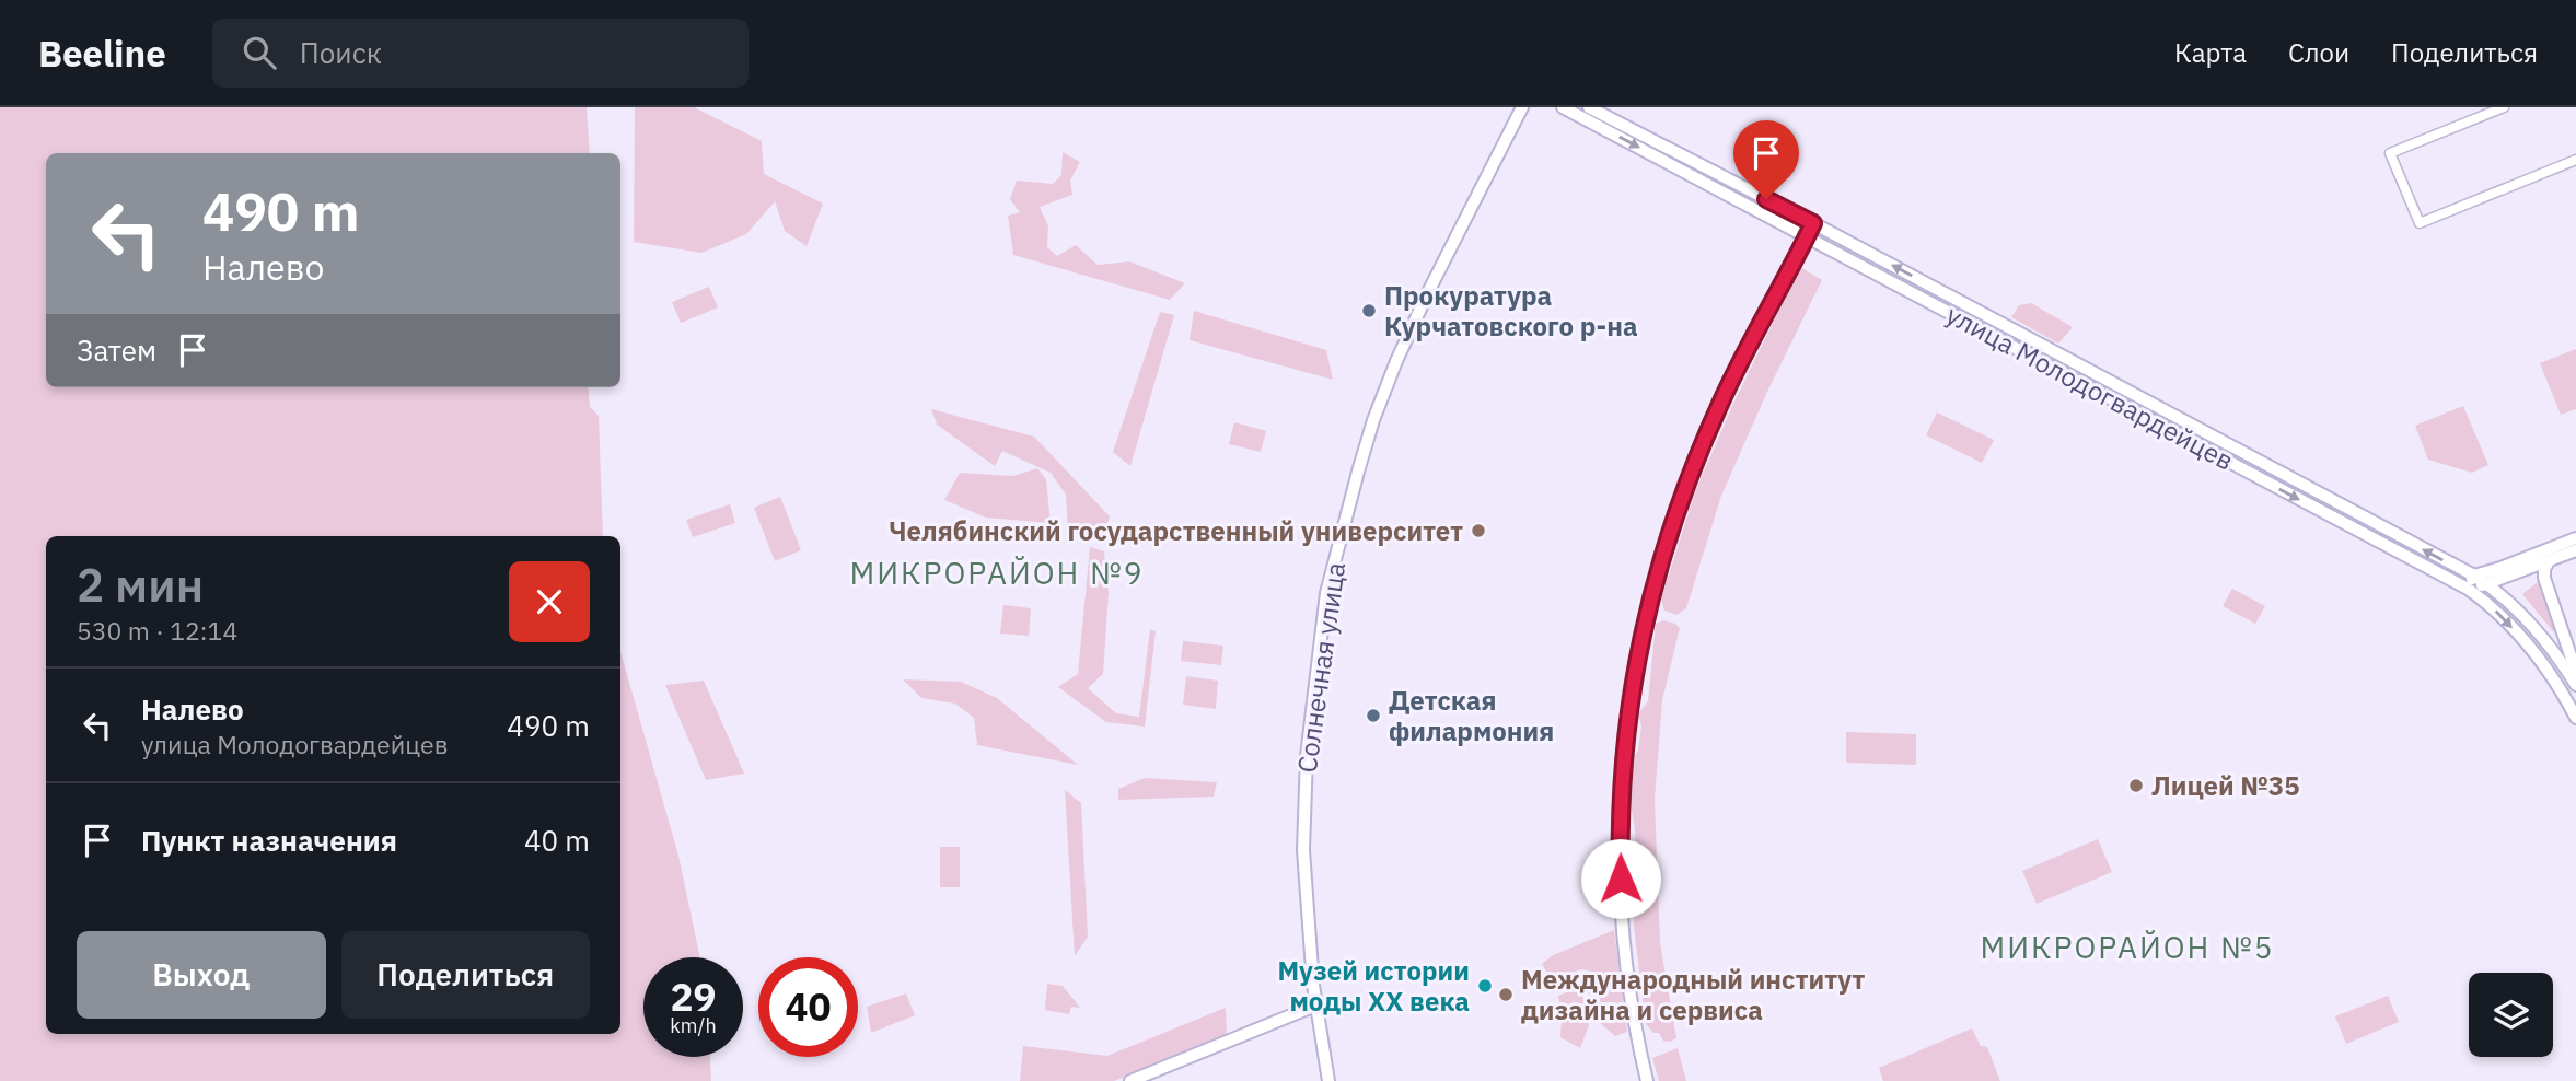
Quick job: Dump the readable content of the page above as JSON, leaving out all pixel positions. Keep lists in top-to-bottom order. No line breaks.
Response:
{"streets":{"main road":["улица Молодогвардейцев","Солнечная улица"]},"districts":["МИКРОРАЙОН №9","МИКРОРАЙОН №5"],"places":["Прокуратура Курчатовского р-на","Челябинский государственный университет","Детская филармония","Лицей №35","Музей истории моды XX века","Международный институт дизайна и сервиса"],"page":{"header":"Beeline","search":"Поиск","nav":["Карта","Слои","Поделиться"],"turn":["490 m","Налево"],"then":"Затем","heading":["2 мин","530 m · 12:14"],"list":[{"name":"Налево","note":"улица Молодогвардейцев","value":"490 m"},{"name":"Пункт назначения","value":"40 m"}],"buttons":["Выход","Поделиться"],"speed":"29 km/h","limit":"40"}}
